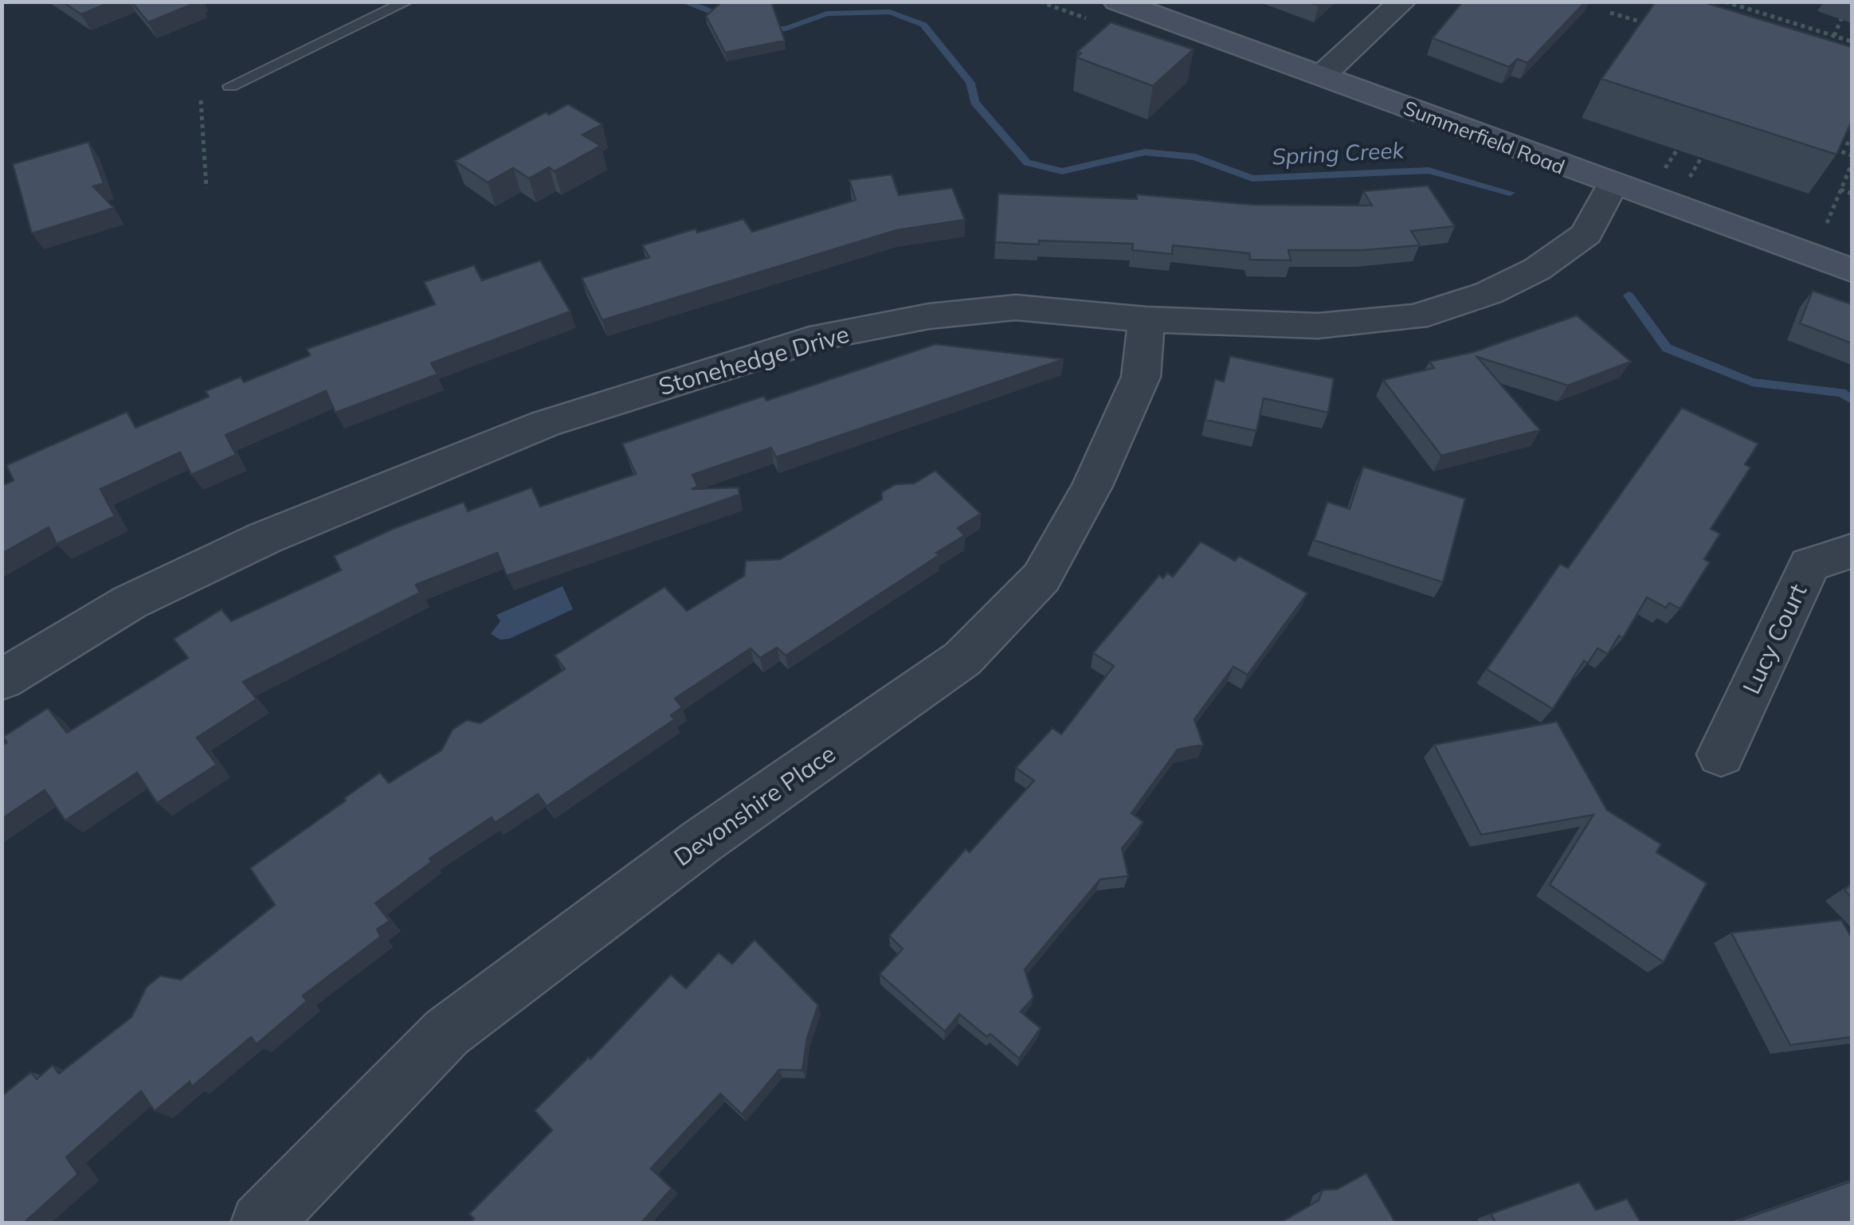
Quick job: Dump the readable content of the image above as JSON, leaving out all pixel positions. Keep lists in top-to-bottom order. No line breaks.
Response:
{"streets":{"street":["Summerfield Road","Stonehedge Drive","Lucy Court","Devonshire Place"]},"crossings":[["Summerfield Road","Stonehedge Drive"],["Stonehedge Drive","Devonshire Place"]],"water":["Spring Creek"]}
